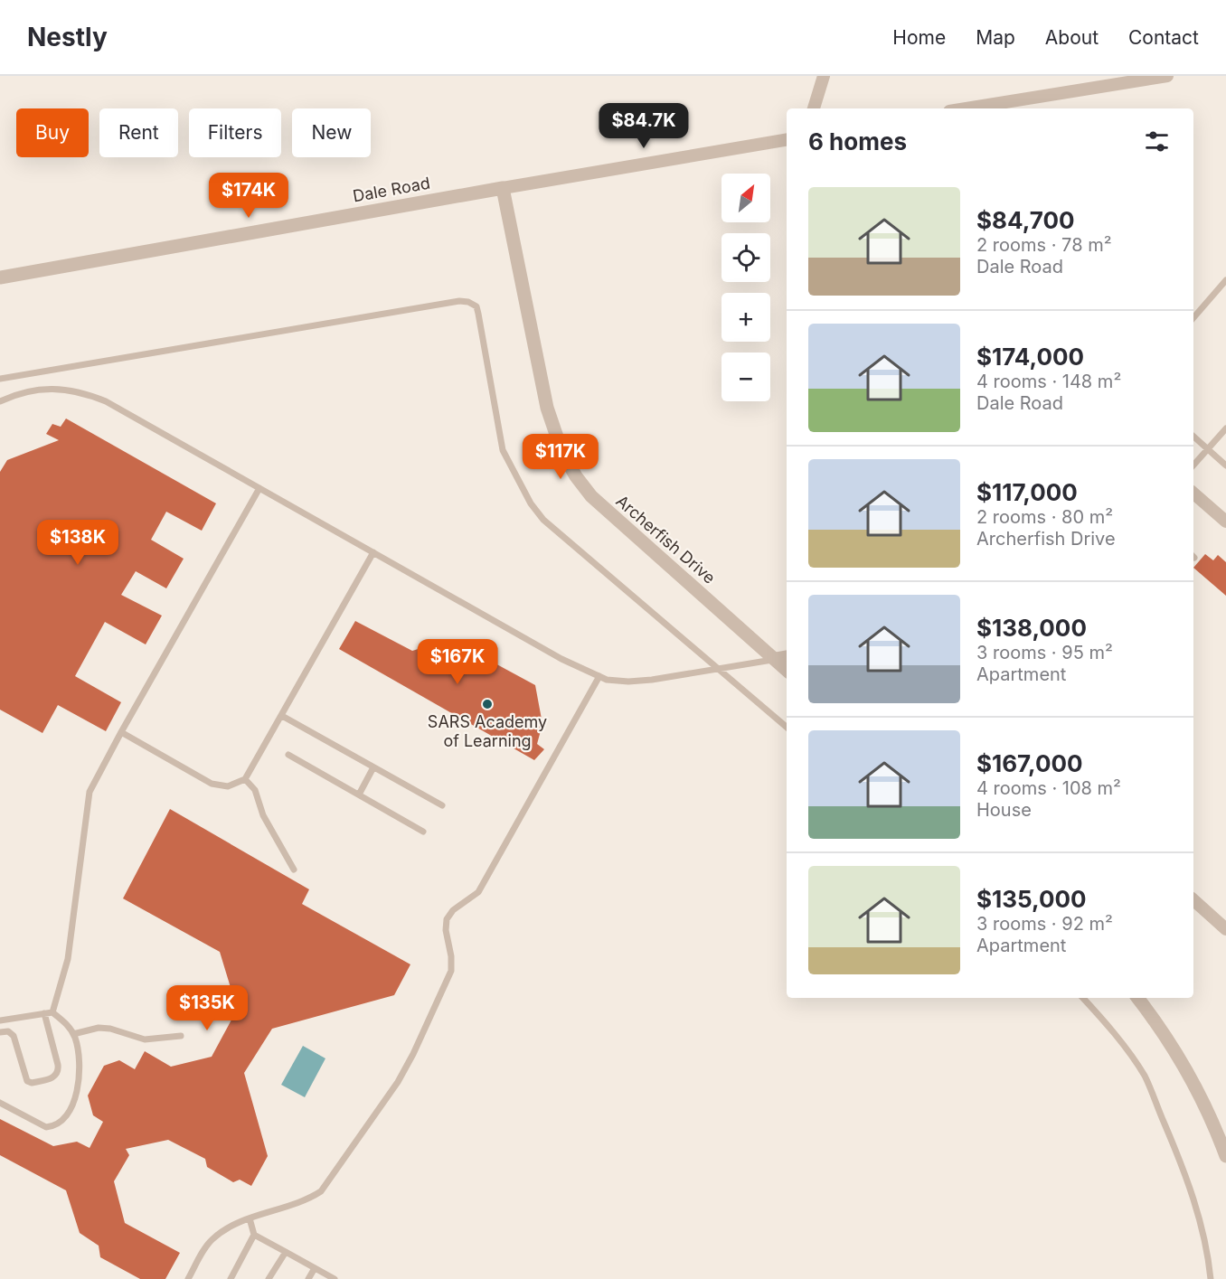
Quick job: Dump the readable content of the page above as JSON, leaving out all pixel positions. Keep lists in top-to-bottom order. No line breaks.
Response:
{"streets":{"street":["Dale Road","Archerfish Drive"]},"crossings":[["Dale Road","Archerfish Drive"]],"places":["SARS Academy of Learning"],"north":"top right","page":{"header":"Nestly","nav":["Home","Map","About","Contact"],"price":["$84.7K","$174K","$117K","$138K","$167K","$135K"],"chip":["Buy","Rent","Filters","New"],"heading":"6 homes","map_buttons":["+","−"],"list":[{"name":"$84,700","note":"2 rooms · 78 m² · Dale Road"},{"name":"$174,000","note":"4 rooms · 148 m² · Dale Road"},{"name":"$117,000","note":"2 rooms · 80 m² · Archerfish Drive"},{"name":"$138,000","note":"3 rooms · 95 m² · Apartment"},{"name":"$167,000","note":"4 rooms · 108 m² · House"},{"name":"$135,000","note":"3 rooms · 92 m² · Apartment"}]}}
